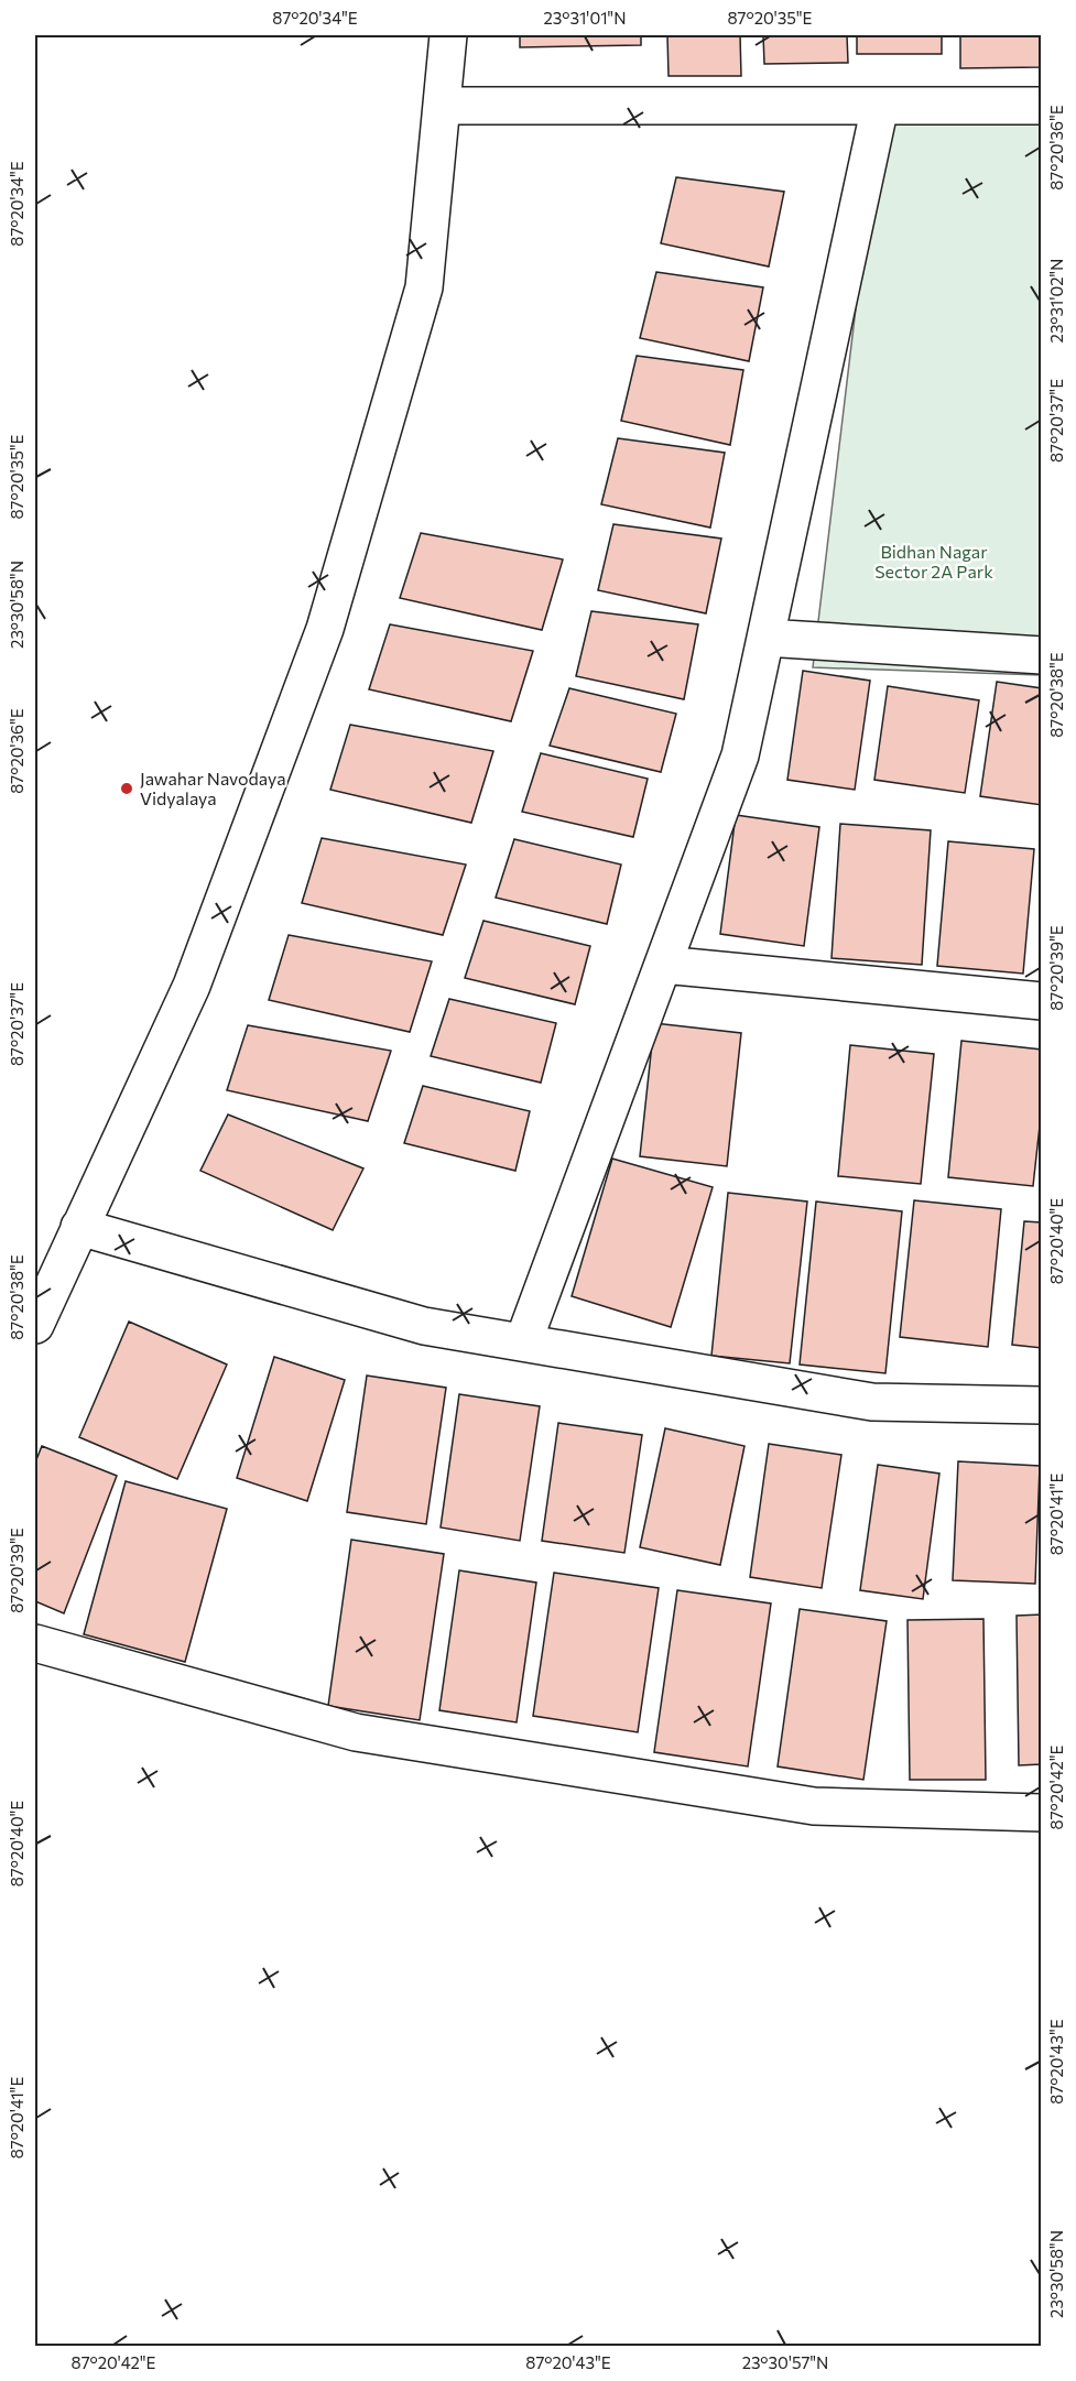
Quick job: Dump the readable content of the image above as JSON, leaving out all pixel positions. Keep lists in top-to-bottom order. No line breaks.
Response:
{"parks":["Bidhan Nagar Sector 2A Park"],"places":["Jawahar Navodaya Vidyalaya"],"coordinates":["87°20'34\"E","23°31'01\"N","87°20'35\"E","87°20'36\"E","23°31'02\"N","87°20'37\"E","23°30'58\"N","87°20'38\"E","87°20'39\"E","87°20'40\"E","87°20'41\"E","87°20'42\"E","87°20'43\"E","23°30'57\"N"]}
